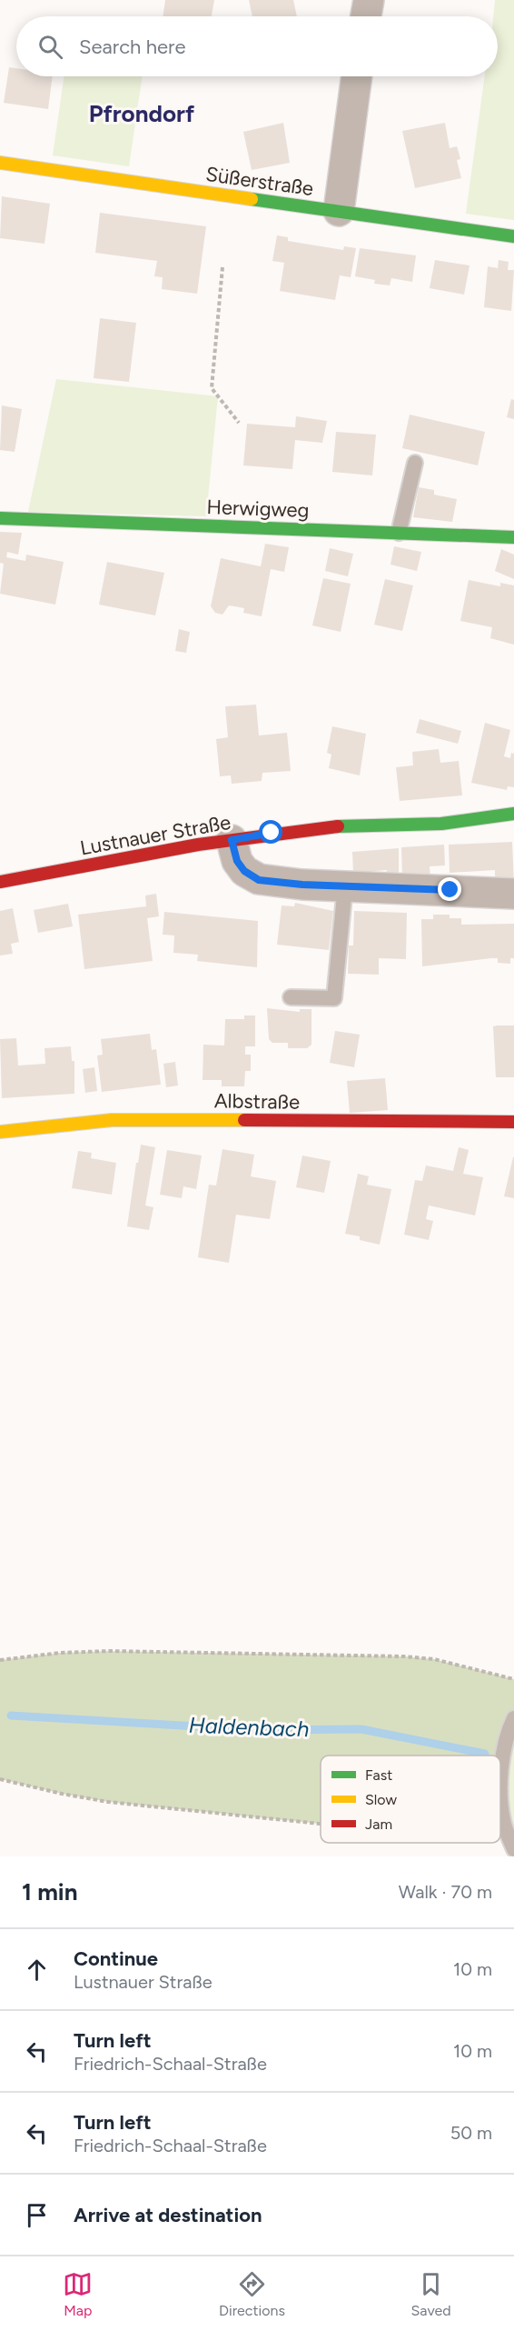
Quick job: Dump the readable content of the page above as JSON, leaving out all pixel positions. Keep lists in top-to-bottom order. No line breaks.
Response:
{"streets":{"street":["Süßerstraße","Herwigweg","Lustnauer Straße","Albstraße"]},"districts":["Pfrondorf"],"water":["Haldenbach"],"legend":["Fast","Slow","Jam"],"page":{"search":"Search here","heading":["1 min","Walk · 70 m"],"list":[["Continue","Lustnauer Straße","10 m"],["Turn left","Friedrich-Schaal-Straße","10 m"],["Turn left","Friedrich-Schaal-Straße","50 m"],"Arrive at destination"],"nav":["Map","Directions","Saved"]}}
